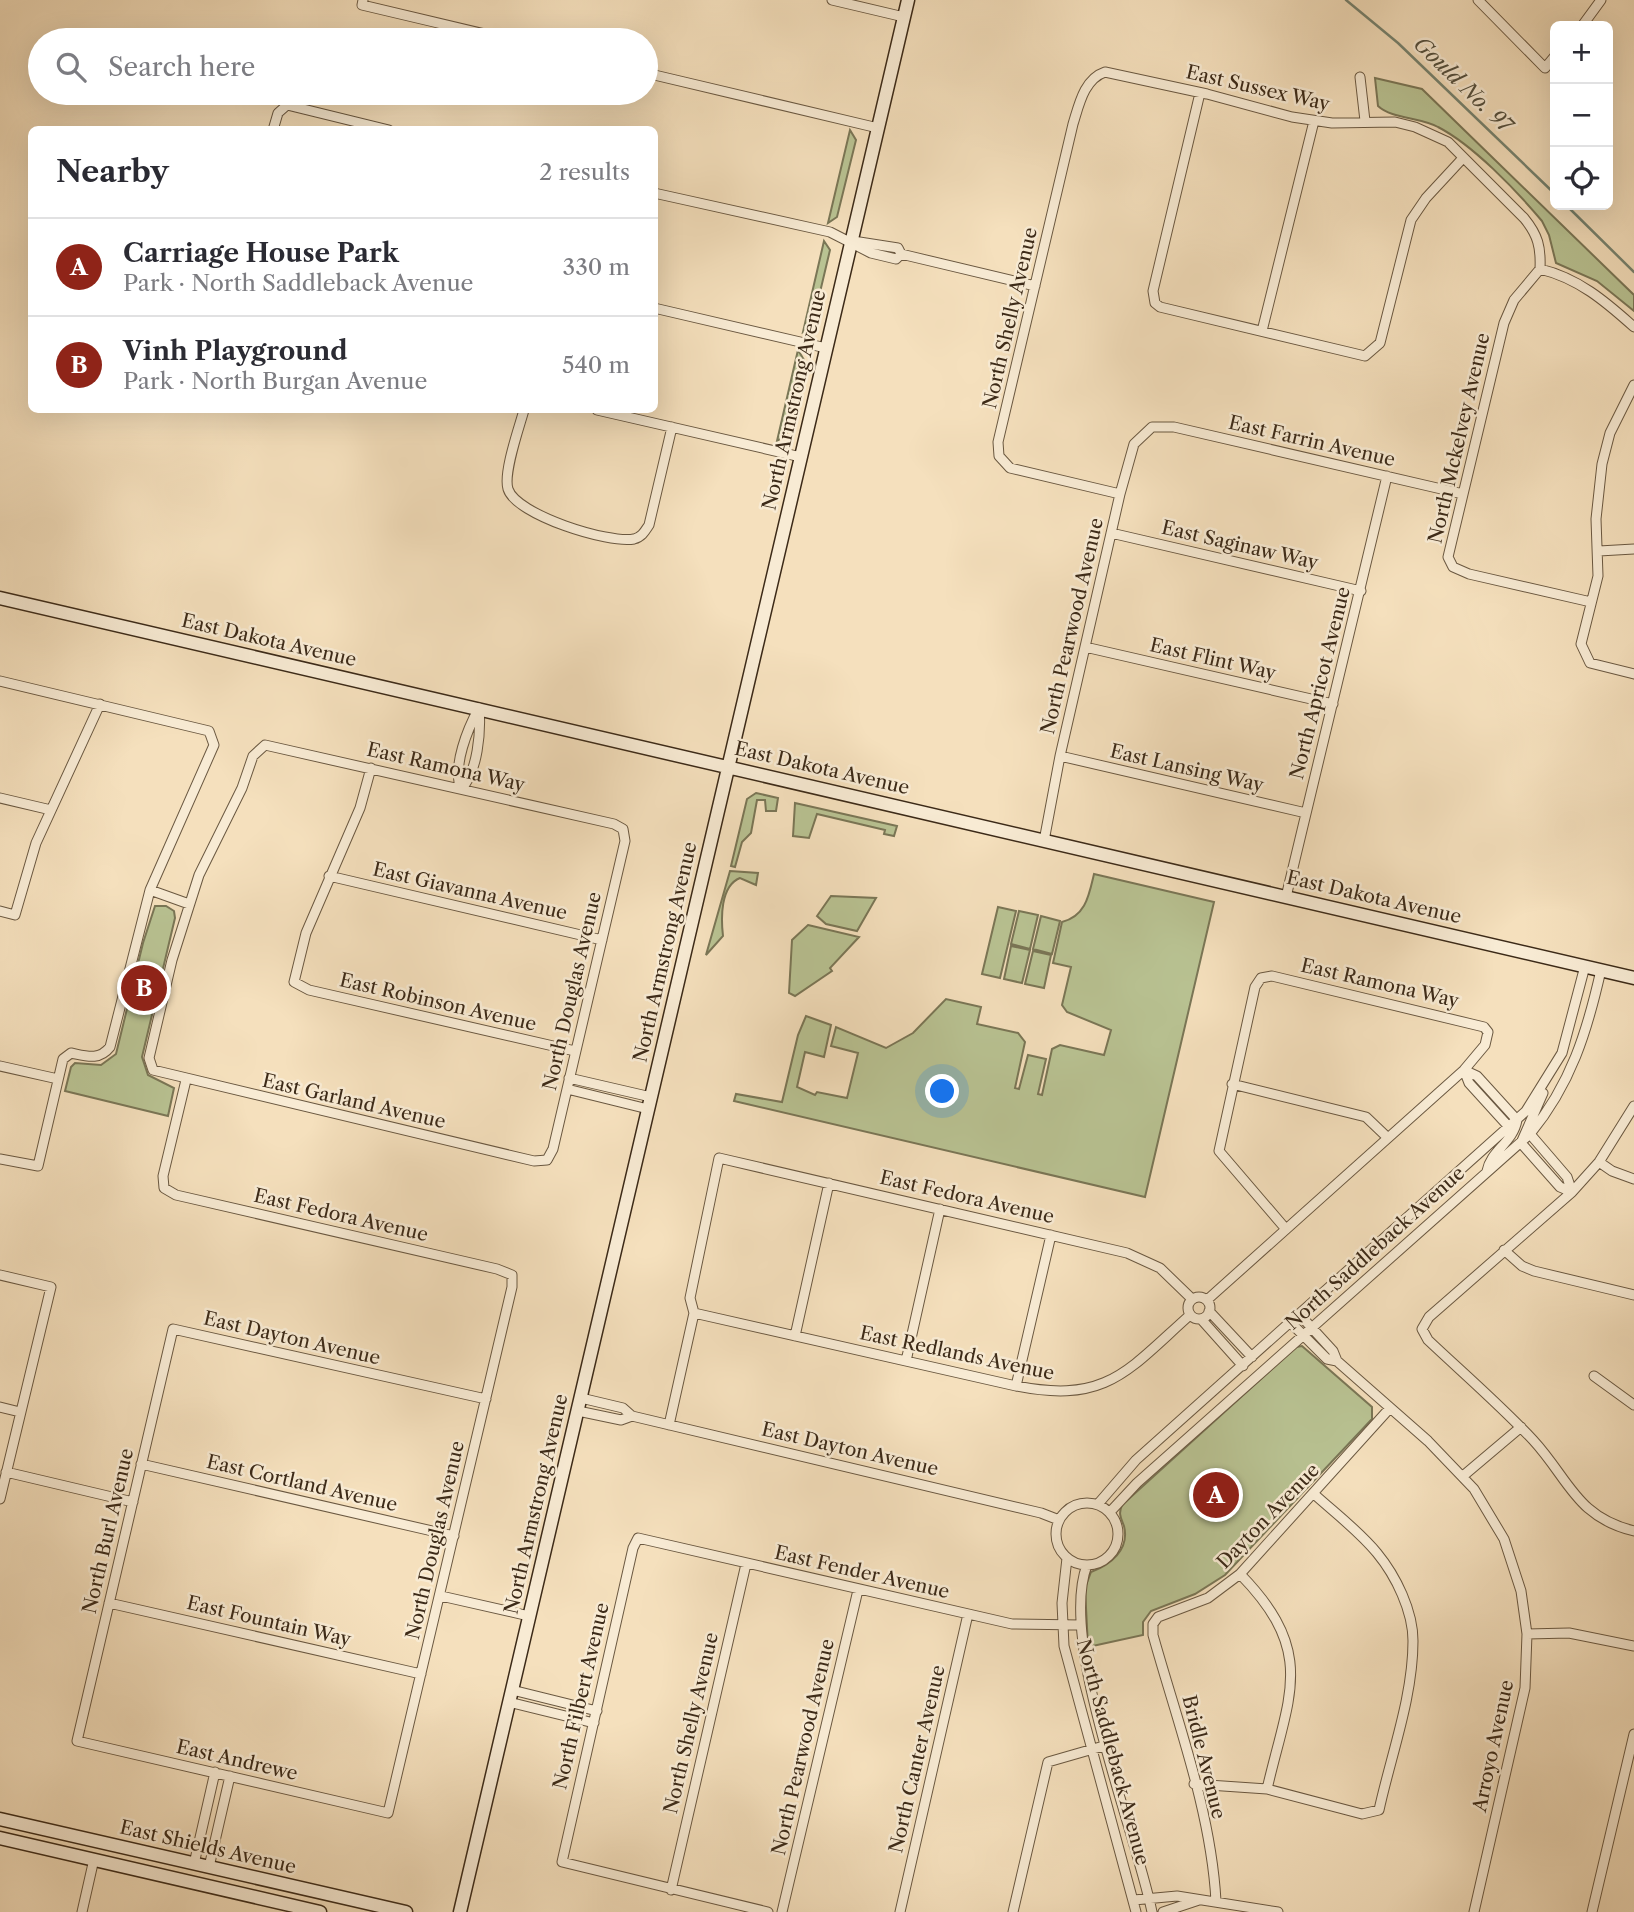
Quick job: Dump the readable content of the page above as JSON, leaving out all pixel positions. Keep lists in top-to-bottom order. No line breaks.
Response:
{"streets":{"street":["East Sussex Way","North Shelly Avenue","North Armstrong Avenue","North Mckelvey Avenue","East Farrin Avenue","East Saginaw Way","North Pearwood Avenue","East Dakota Avenue","East Flint Way","North Apricot Avenue","East Ramona Way","East Lansing Way","East Giavanna Avenue","North Douglas Avenue","East Robinson Avenue","East Garland Avenue","East Fedora Avenue","North Saddleback Avenue","East Dayton Avenue","East Redlands Avenue","East Cortland Avenue","Dayton Avenue","North Burl Avenue","East Fender Avenue","East Fountain Way","North Filbert Avenue","Arroyo Avenue","Bridle Avenue","North Canter Avenue","East Andrewe","East Shields Avenue"]},"crossings":[["East Sussex Way","North Shelly Avenue"],["East Sussex Way","North Mckelvey Avenue"],["North Shelly Avenue","North Pearwood Avenue"],["North Shelly Avenue","East Fender Avenue"],["North Shelly Avenue","North Filbert Avenue"],["North Armstrong Avenue","East Dakota Avenue"],["North Armstrong Avenue","East Dayton Avenue"],["North Mckelvey Avenue","East Farrin Avenue"],["East Farrin Avenue","North Pearwood Avenue"],["East Farrin Avenue","North Apricot Avenue"],["East Saginaw Way","North Pearwood Avenue"],["East Saginaw Way","North Apricot Avenue"],["North Pearwood Avenue","East Dakota Avenue"],["North Pearwood Avenue","East Flint Way"],["North Pearwood Avenue","East Lansing Way"],["North Pearwood Avenue","East Fender Avenue"],["East Dakota Avenue","North Apricot Avenue"],["East Dakota Avenue","North Saddleback Avenue"],["East Flint Way","North Apricot Avenue"],["North Apricot Avenue","East Lansing Way"],["East Ramona Way","North Douglas Avenue"],["East Ramona Way","East Garland Avenue"],["East Giavanna Avenue","North Douglas Avenue"],["East Giavanna Avenue","East Robinson Avenue"],["North Douglas Avenue","East Robinson Avenue"],["North Douglas Avenue","East Garland Avenue"],["North Douglas Avenue","East Fedora Avenue"],["North Douglas Avenue","East Dayton Avenue"],["North Douglas Avenue","East Cortland Avenue"],["North Douglas Avenue","East Fountain Way"],["North Douglas Avenue","East Andrewe"],["East Garland Avenue","East Fedora Avenue"],["East Fedora Avenue","East Redlands Avenue"],["North Saddleback Avenue","East Dayton Avenue"],["North Saddleback Avenue","East Fender Avenue"],["North Saddleback Avenue","Arroyo Avenue"],["East Dayton Avenue","North Burl Avenue"],["East Cortland Avenue","North Burl Avenue"],["Dayton Avenue","Arroyo Avenue"],["Dayton Avenue","Bridle Avenue"],["North Burl Avenue","East Fountain Way"],["North Burl Avenue","East Andrewe"],["East Fender Avenue","North Filbert Avenue"],["East Fender Avenue","North Canter Avenue"]],"water":["Gould No. 97"],"page":{"map_buttons":["+","−"],"search":"Search here","heading":["Nearby","2 results"],"list":[{"mark":"A","name":"Carriage House Park","note":"Park · North Saddleback Avenue","value":"330 m"},{"mark":"B","name":"Vinh Playground","note":"Park · North Burgan Avenue","value":"540 m"}],"pins":["B","A"]}}
